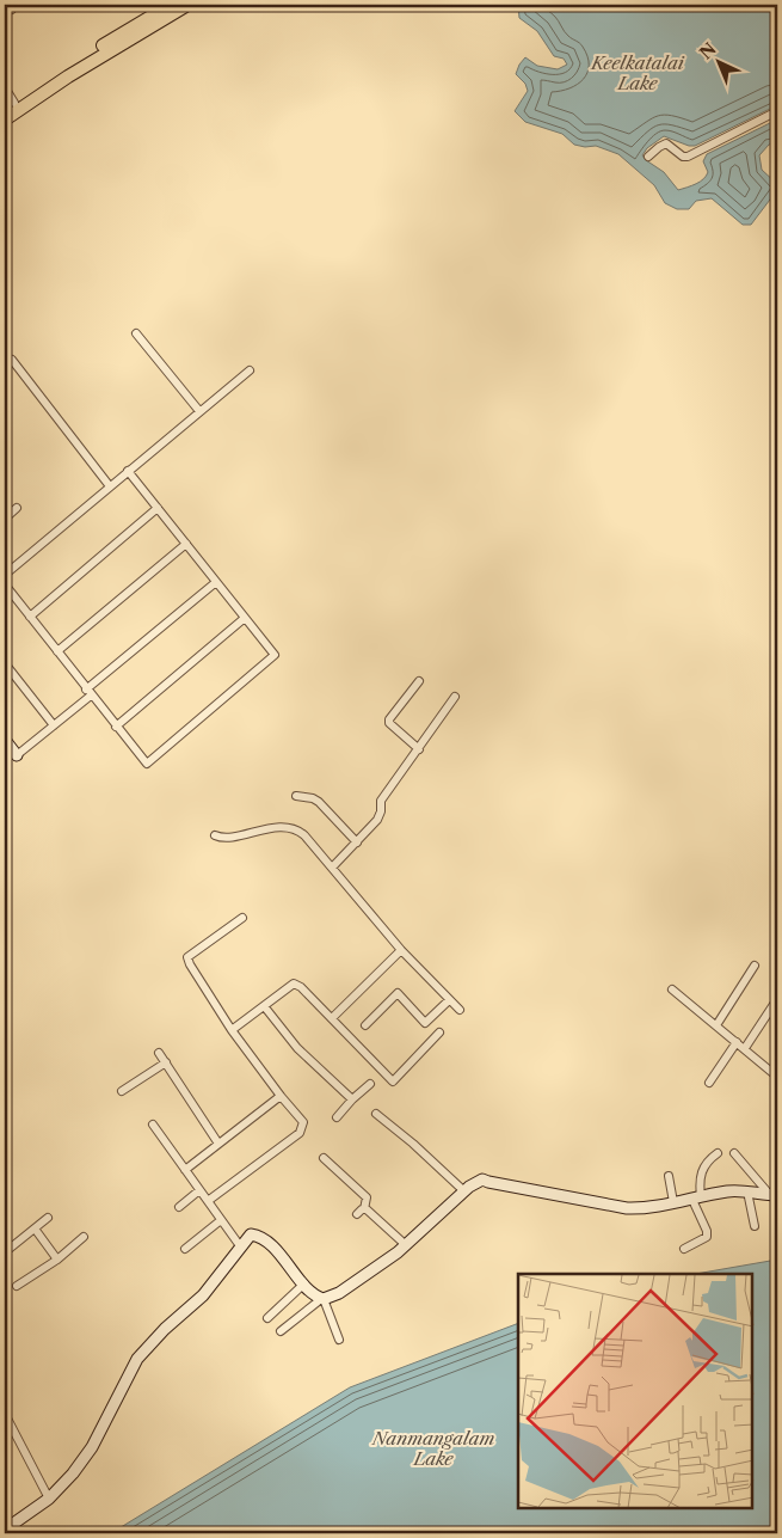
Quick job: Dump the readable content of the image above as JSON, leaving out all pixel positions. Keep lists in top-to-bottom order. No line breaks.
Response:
{"water":["Keelkatalai Lake","Nanmangalam Lake"],"north":"top left"}
